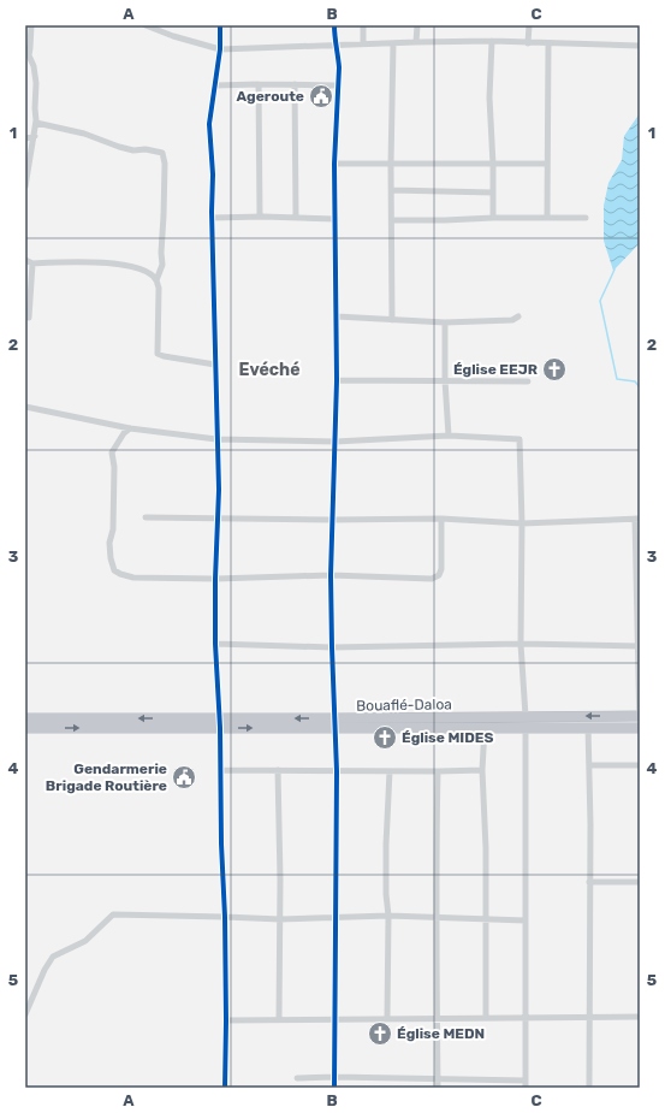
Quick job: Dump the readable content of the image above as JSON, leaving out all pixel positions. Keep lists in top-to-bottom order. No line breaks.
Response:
{"streets":{"highway":["Bouaflé-Daloa"]},"districts":["Evéché"],"places":{"public building":["Ageroute","Gendarmerie Brigade Routière"],"church":["Église EEJR","Église MIDES","Église MEDN"]},"grid":{"columns":["A","B","C"],"rows":["1","2","3","4","5"]}}
